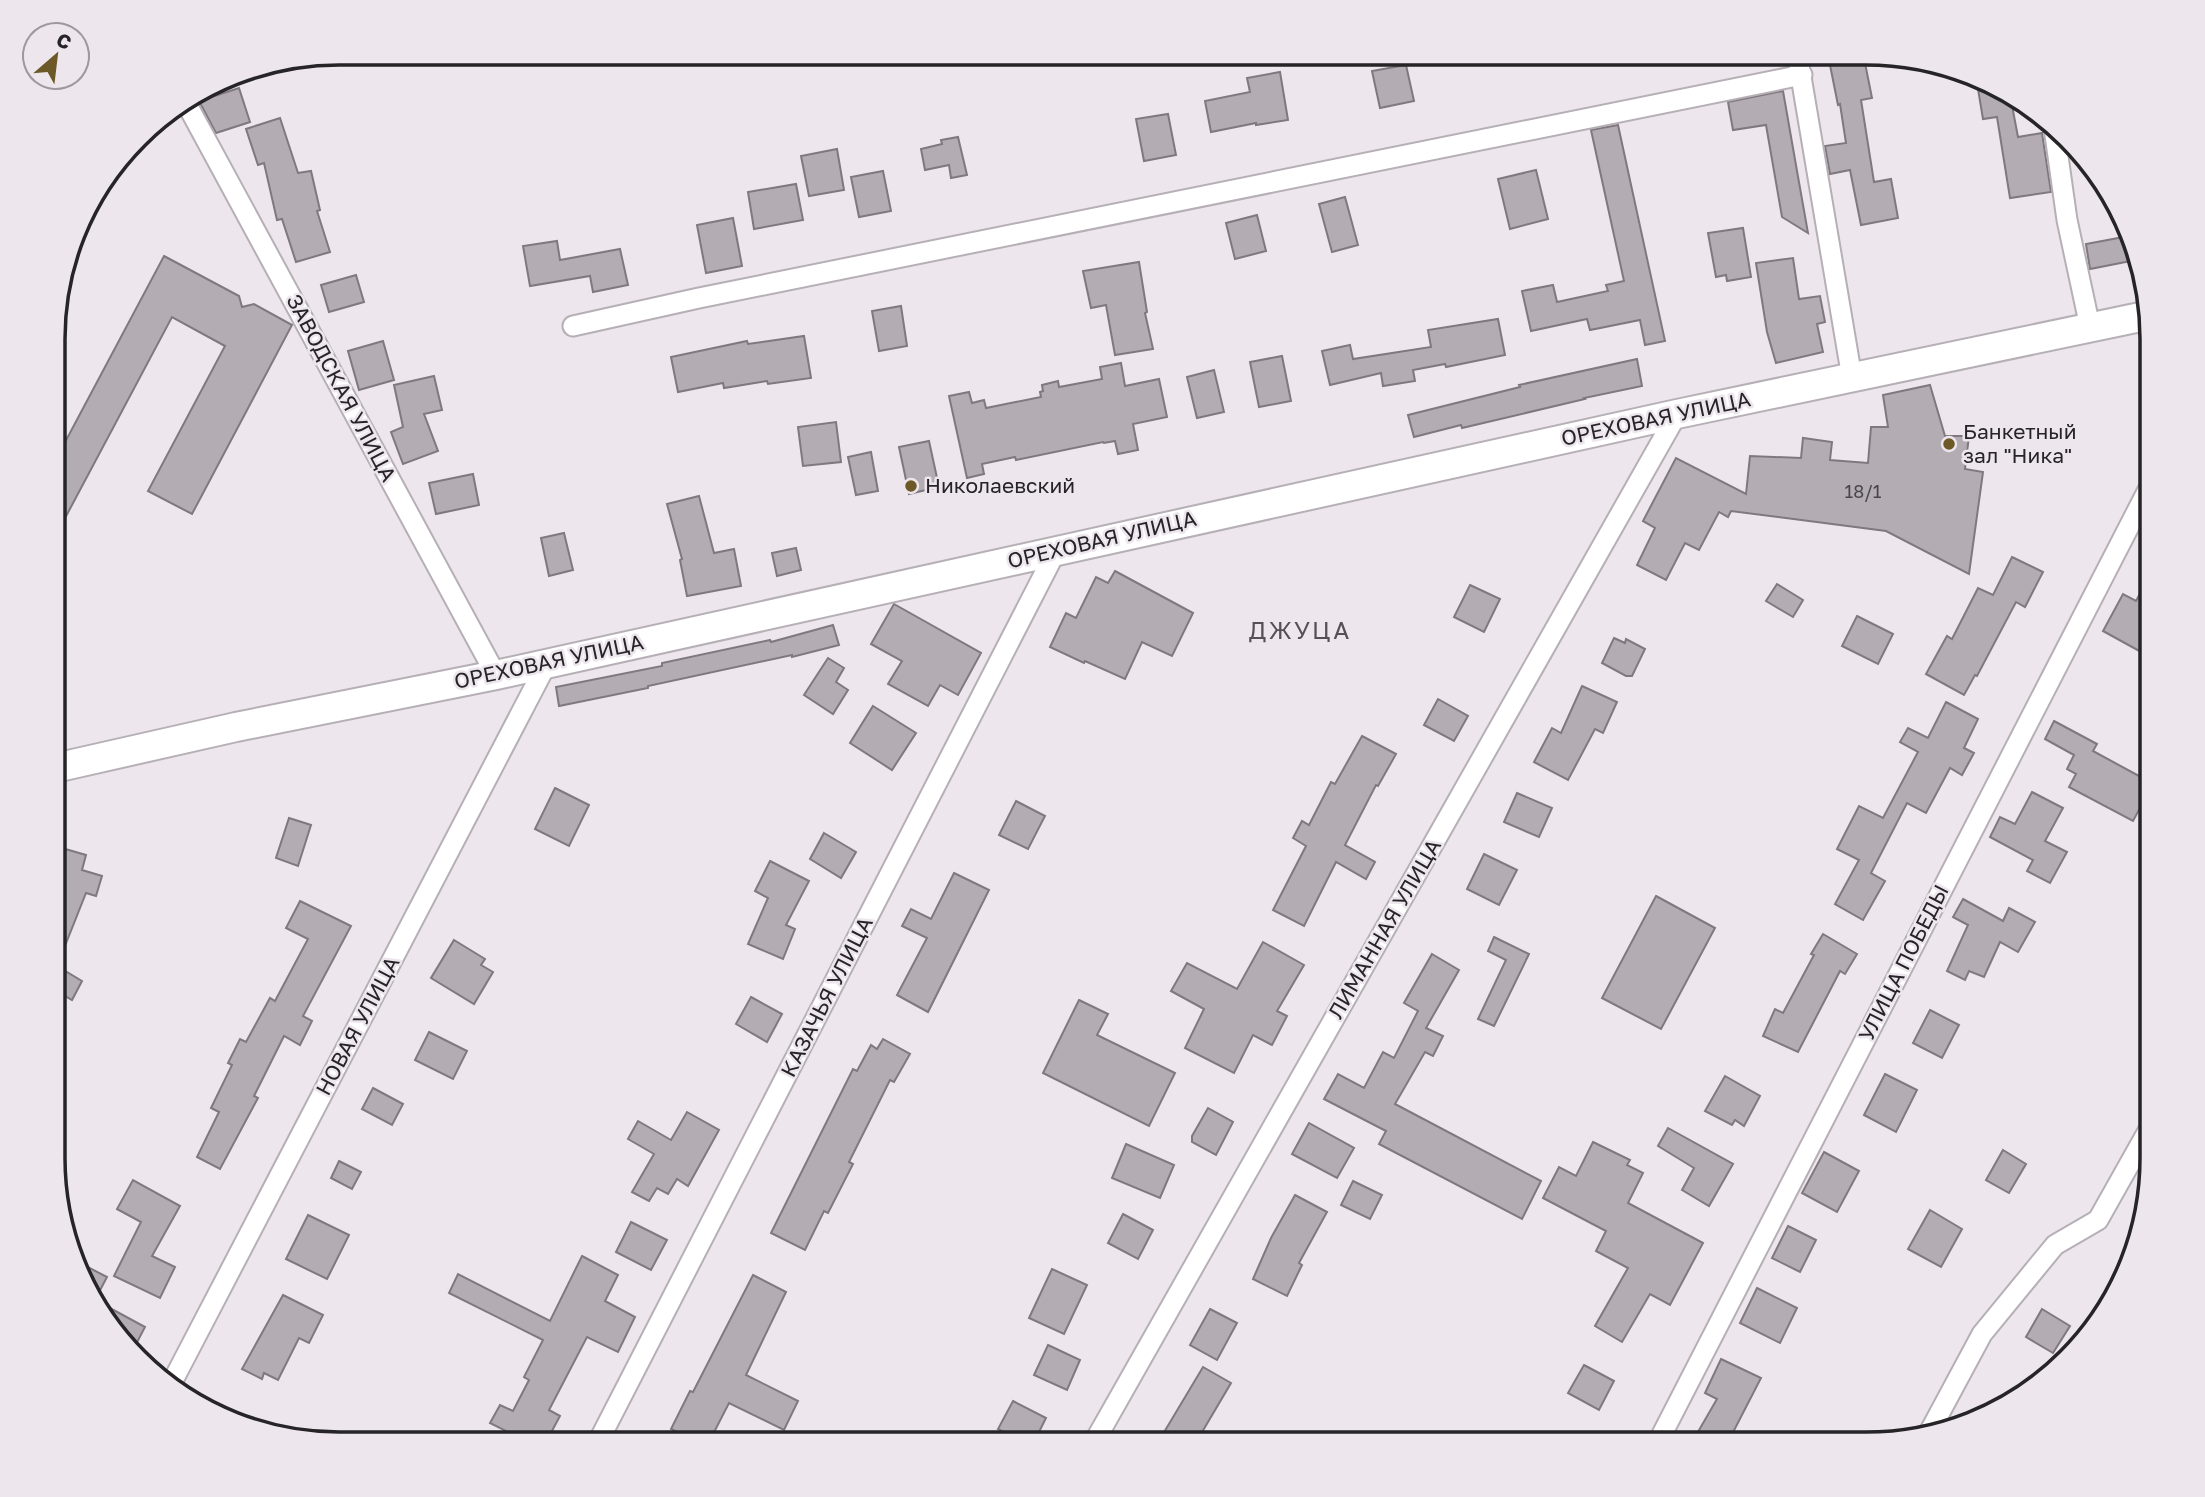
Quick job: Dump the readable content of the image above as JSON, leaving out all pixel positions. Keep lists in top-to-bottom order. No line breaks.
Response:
{"streets":{"main road":["ОРЕХОВАЯ УЛИЦА"],"street":["ЗАВОДСКАЯ УЛИЦА","ЛИМАННАЯ УЛИЦА","УЛИЦА ПОБЕДЫ","КАЗАЧЬЯ УЛИЦА","НОВАЯ УЛИЦА"]},"crossings":[["ЗАВОДСКАЯ УЛИЦА","ОРЕХОВАЯ УЛИЦА"],["ОРЕХОВАЯ УЛИЦА","ЛИМАННАЯ УЛИЦА"],["ОРЕХОВАЯ УЛИЦА","КАЗАЧЬЯ УЛИЦА"],["ОРЕХОВАЯ УЛИЦА","НОВАЯ УЛИЦА"]],"districts":["ДЖУЦА"],"places":["Банкетный зал \"Ника\"","Николаевский"],"house_numbers":["18/1"],"north":"top right"}
